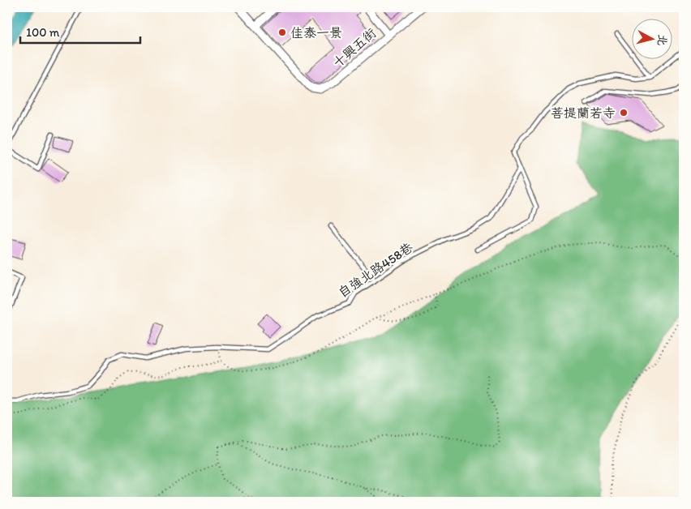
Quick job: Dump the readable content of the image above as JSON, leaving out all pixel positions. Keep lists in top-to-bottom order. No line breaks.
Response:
{"streets":{"street":["十興五街"],"lane":["自強北路458巷"]},"places":["佳泰一景","菩提蘭若寺"],"scale_bar":"100 m","north":"right"}
